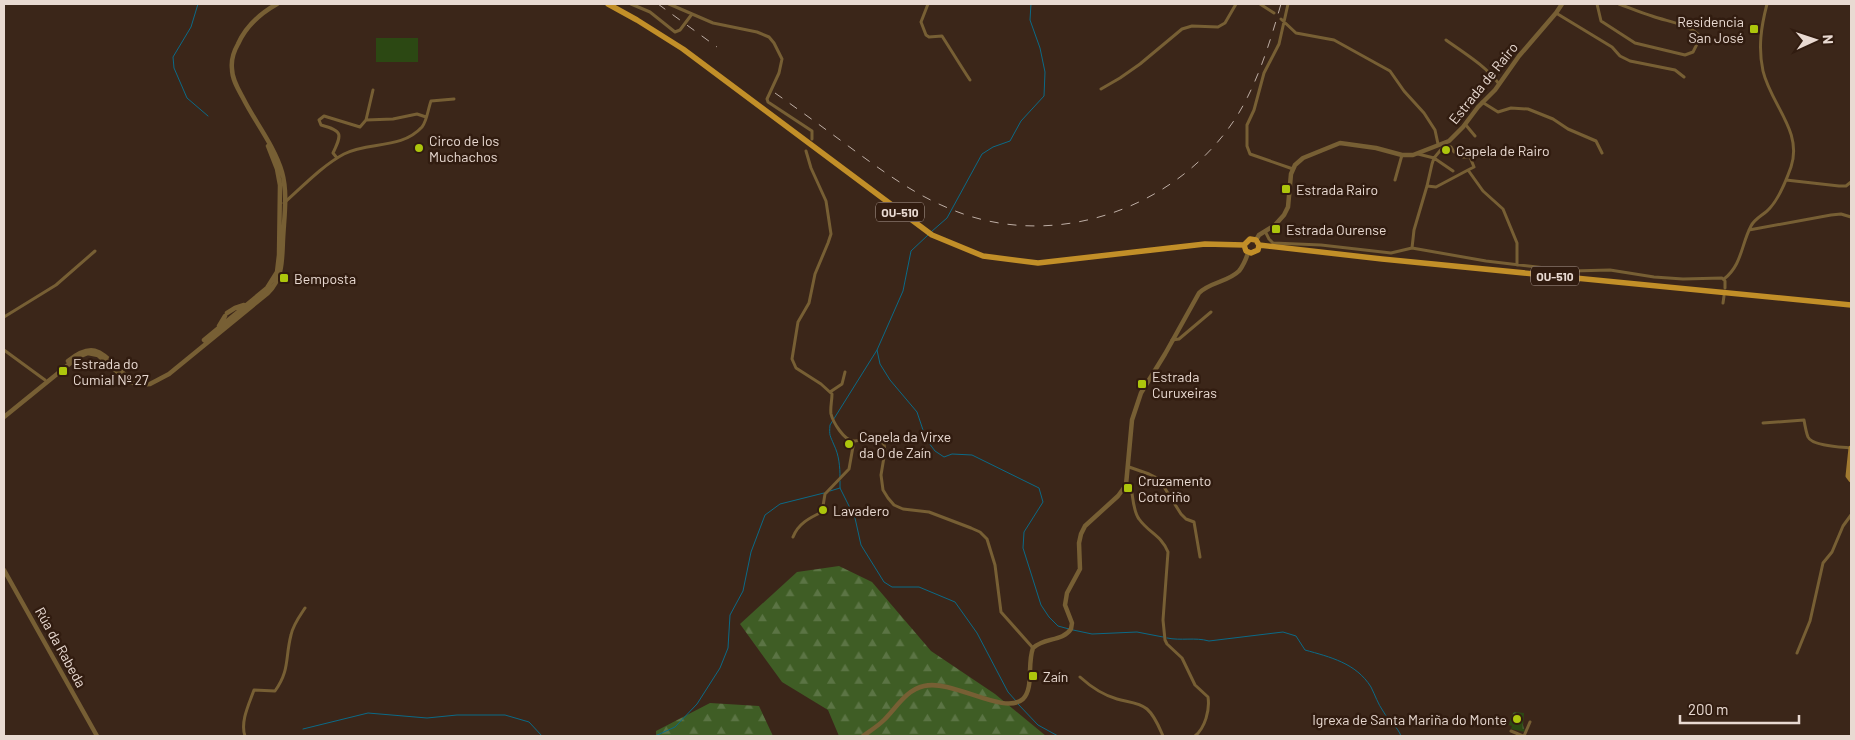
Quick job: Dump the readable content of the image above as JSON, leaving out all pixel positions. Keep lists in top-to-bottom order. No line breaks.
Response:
{"streets":{"main road":["OU-510"],"street":["Estrada de Rairo","Rúa da Rabeda"]},"places":{"transit":["Residencia San José","Estrada Rairo","Estrada Ourense","Bemposta","Estrada do Cumial Nº 27","Estrada Curuxeiras","Cruzamento Cotoriño","Zaín"],"other":["Circo de los Muchachos","Capela de Rairo","Capela da Virxe da O de Zaín","Lavadero","Igrexa de Santa Mariña do Monte"]},"scale_bar":"200 m","north":"right"}
